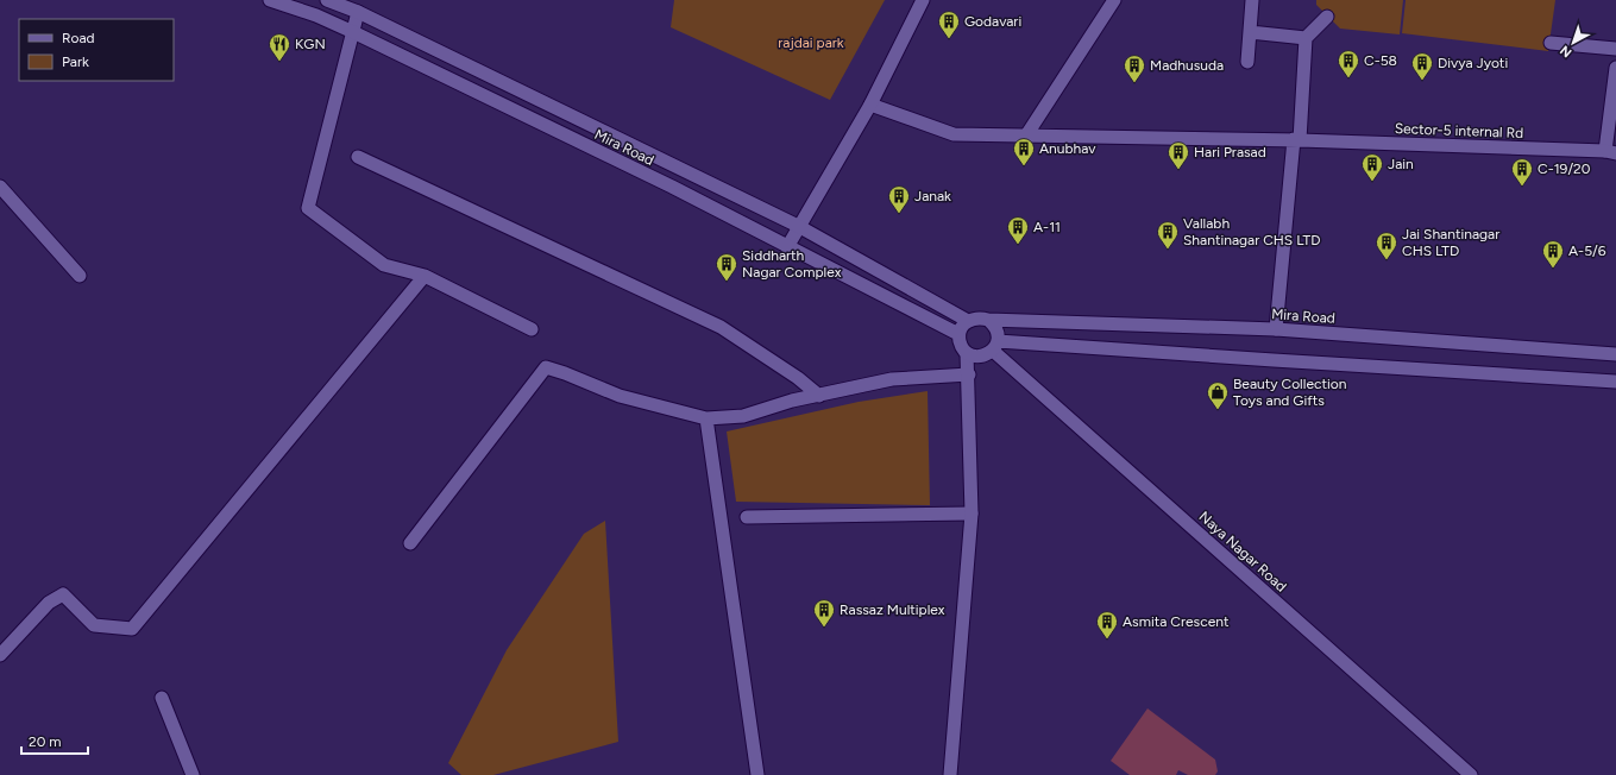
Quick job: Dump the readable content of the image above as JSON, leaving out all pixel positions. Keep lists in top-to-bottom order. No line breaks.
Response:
{"streets":{"street":["Sector-5 internal Rd","Mira Road","Naya Nagar Road"]},"crossings":[["Mira Road","Naya Nagar Road"]],"parks":["rajdai park"],"places":{"building":["Godavari","C-58","Divya Jyoti","Madhusuda","Anubhav","Hari Prasad","Jain","C-19/20","Janak","A-11","Vallabh Shantinagar CHS LTD","Jai Shantinagar CHS LTD","A-5/6","Siddharth Nagar Complex","Rassaz Multiplex","Asmita Crescent"],"restaurant":["KGN"],"shop":["Beauty Collection Toys and Gifts"]},"legend":["Road","Park"],"scale_bar":"20 m","north":"bottom left"}
